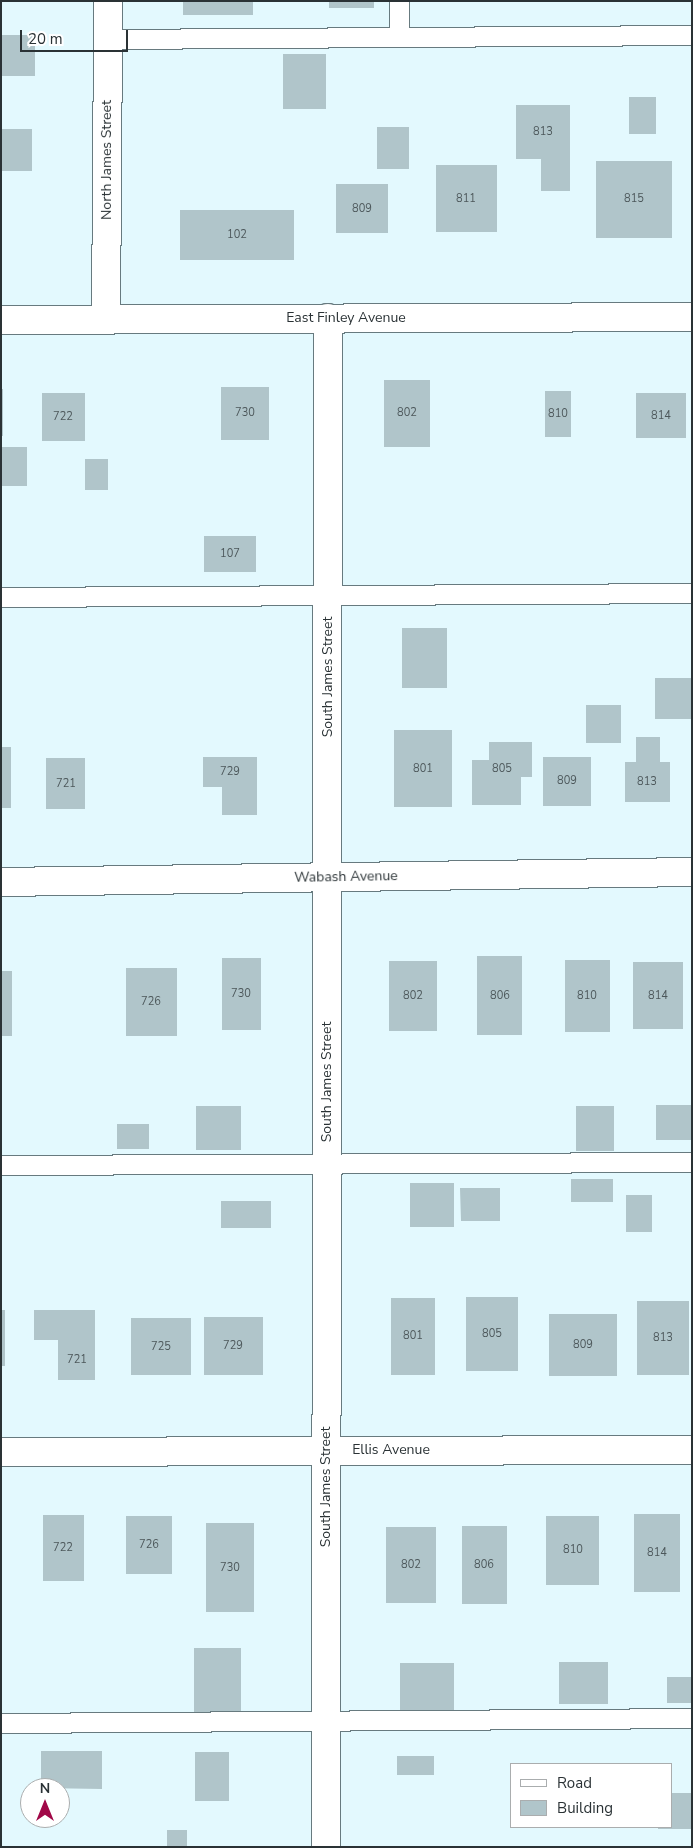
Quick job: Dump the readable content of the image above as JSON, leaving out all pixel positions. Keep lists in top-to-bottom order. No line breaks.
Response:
{"streets":{"street":["North James Street","East Finley Avenue","South James Street","Wabash Avenue","Ellis Avenue"]},"crossings":[["North James Street","East Finley Avenue"],["East Finley Avenue","South James Street"],["South James Street","Wabash Avenue"],["South James Street","Ellis Avenue"]],"house_numbers":["813","811","815","809","102","730","802","810","814","722","107","801","805","729","809","813","721","730","802","806","810","814","726","805","801","813","809","729","725","721","726","722","810","814","802","806","730"],"legend":["Road","Building"],"scale_bar":"20 m","north":"top"}
